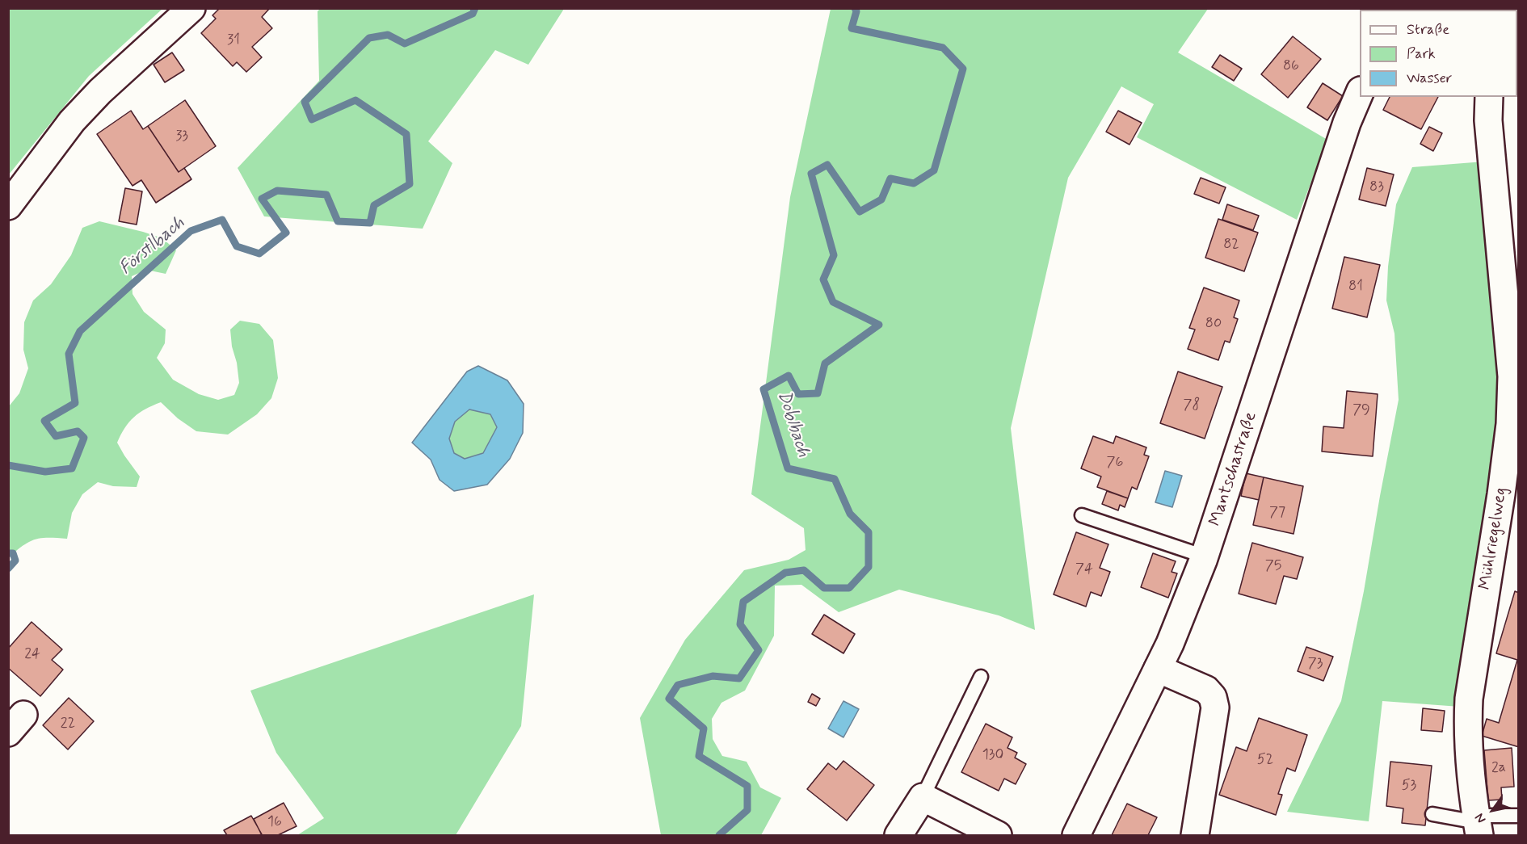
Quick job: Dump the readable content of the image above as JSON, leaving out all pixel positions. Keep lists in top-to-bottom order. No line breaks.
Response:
{"streets":{"street":["Mantschastraße","Mühlriegelweg"]},"water":["Förstlbach","Doblbach"],"house_numbers":["31","86","33","83","82","81","80","78","79","76","77","75","74","24","73","22","130","52","2a","53","16"],"legend":["Straße","Park","Wasser"],"north":"bottom left"}
